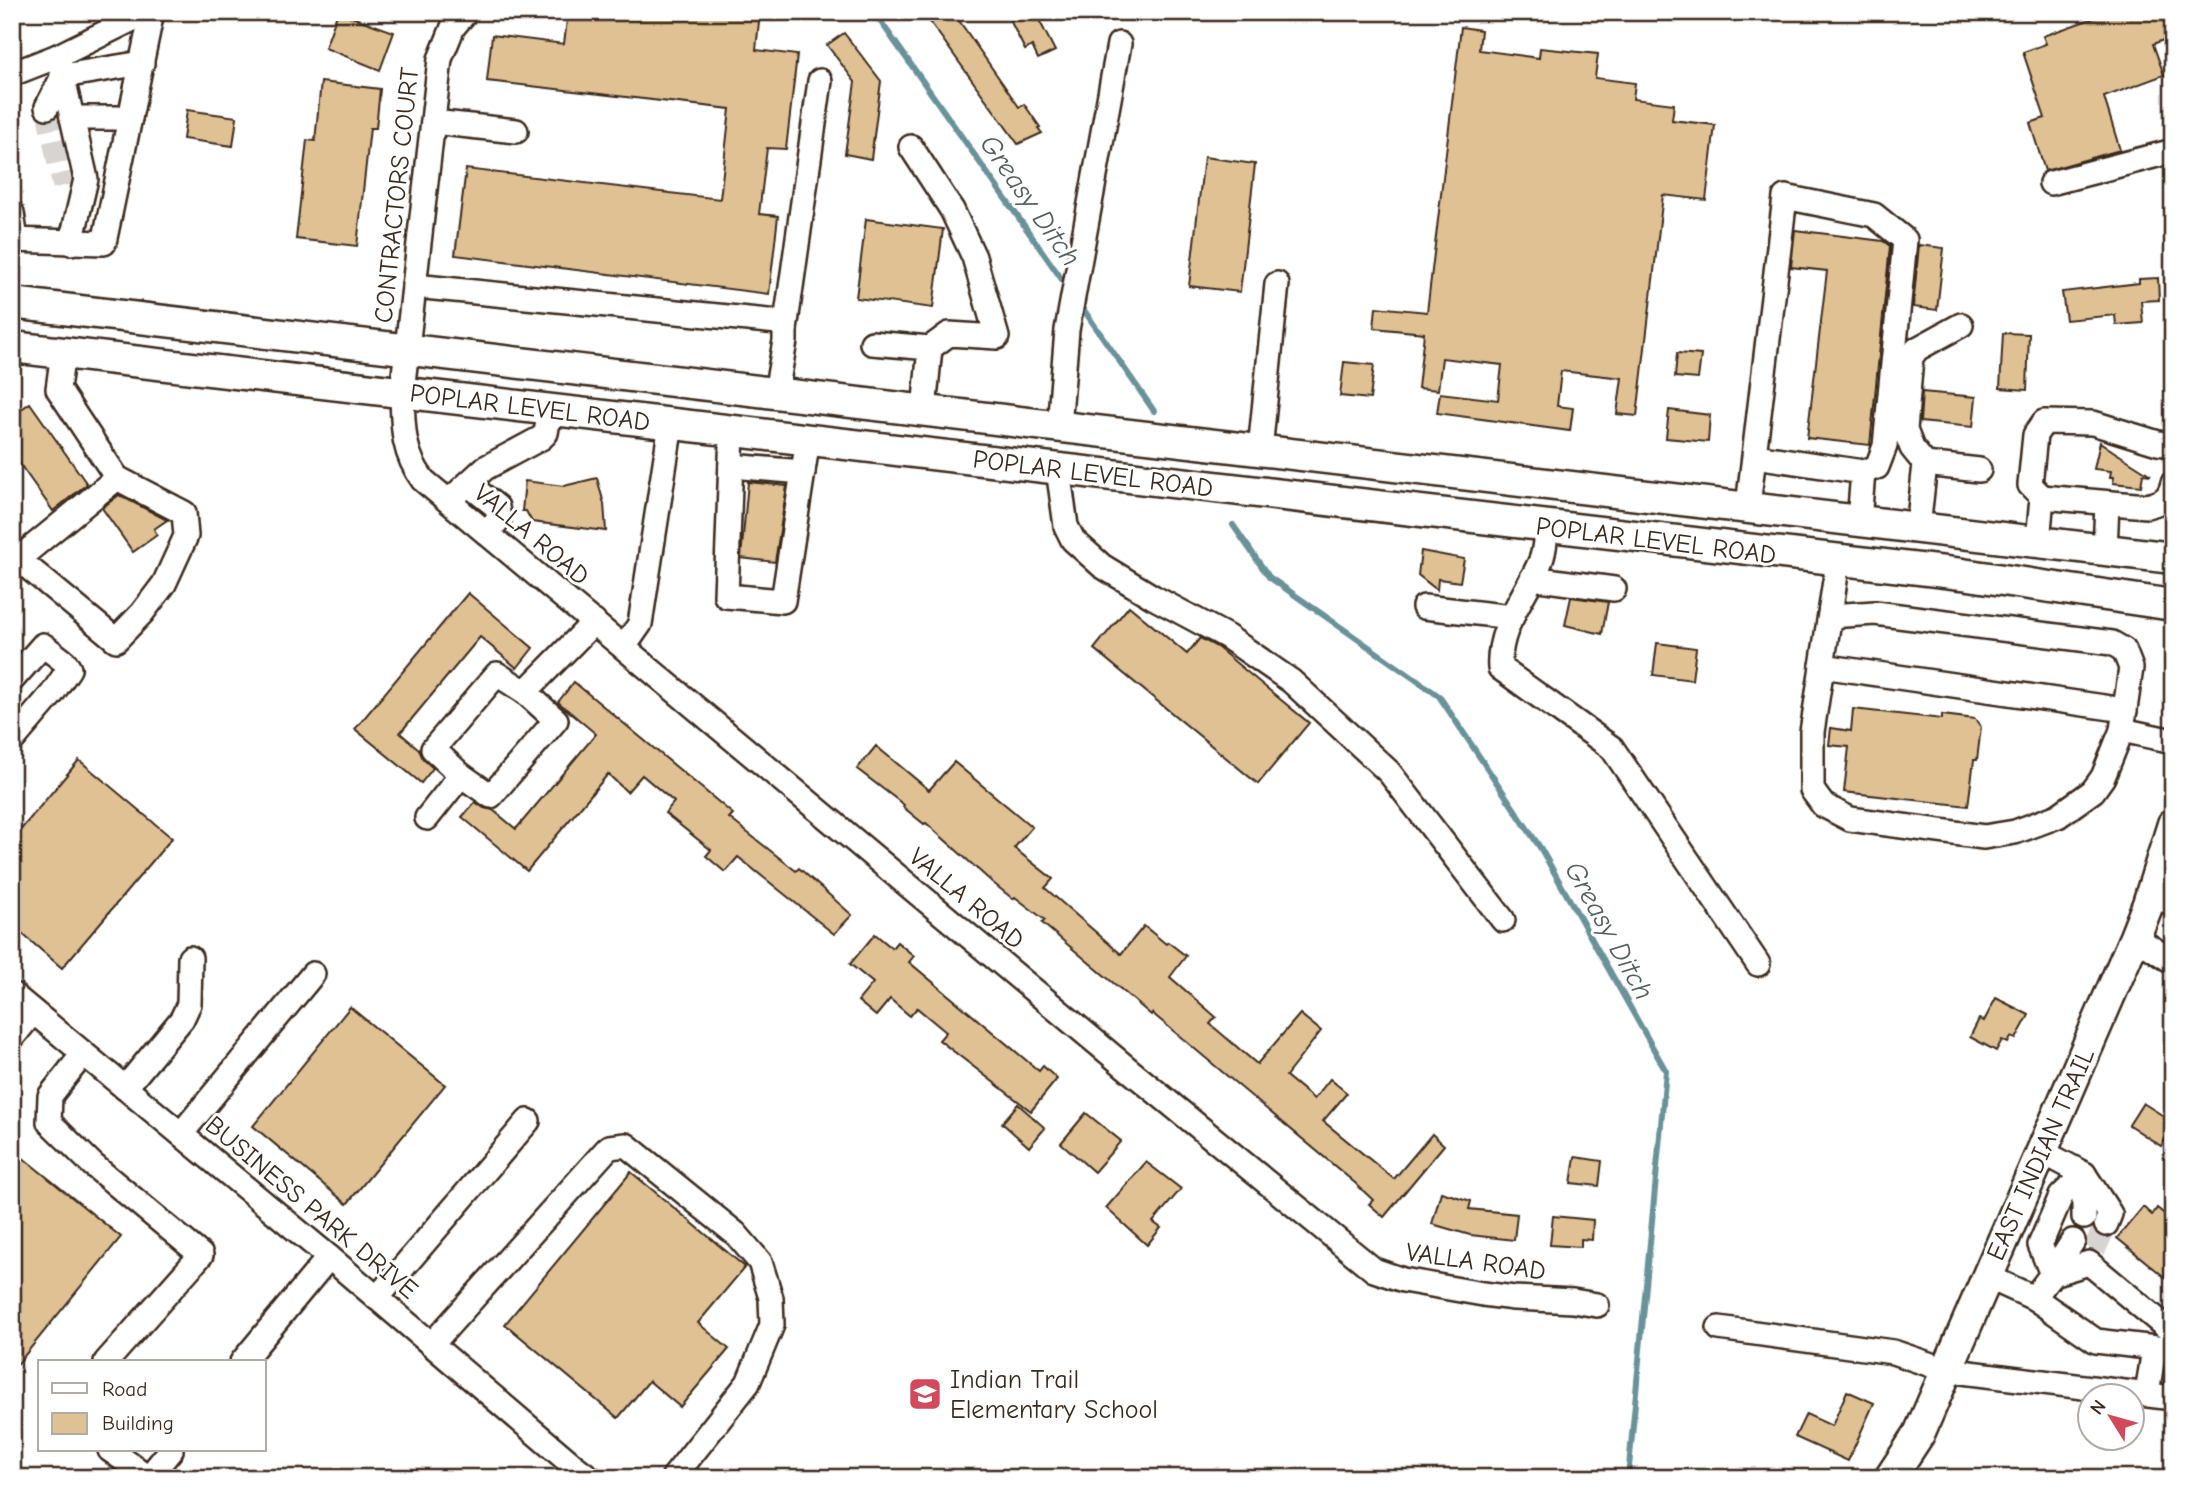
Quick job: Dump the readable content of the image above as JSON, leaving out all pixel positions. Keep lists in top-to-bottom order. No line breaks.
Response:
{"streets":{"main road":["POPLAR LEVEL ROAD","EAST INDIAN TRAIL"],"street":["CONTRACTORS COURT","VALLA ROAD","BUSINESS PARK DRIVE"]},"crossings":[["CONTRACTORS COURT","POPLAR LEVEL ROAD"],["CONTRACTORS COURT","VALLA ROAD"],["POPLAR LEVEL ROAD","VALLA ROAD"]],"water":["Greasy Ditch"],"places":{"school or university":["Indian Trail Elementary School"]},"legend":["Road","Building"],"north":"top left"}
